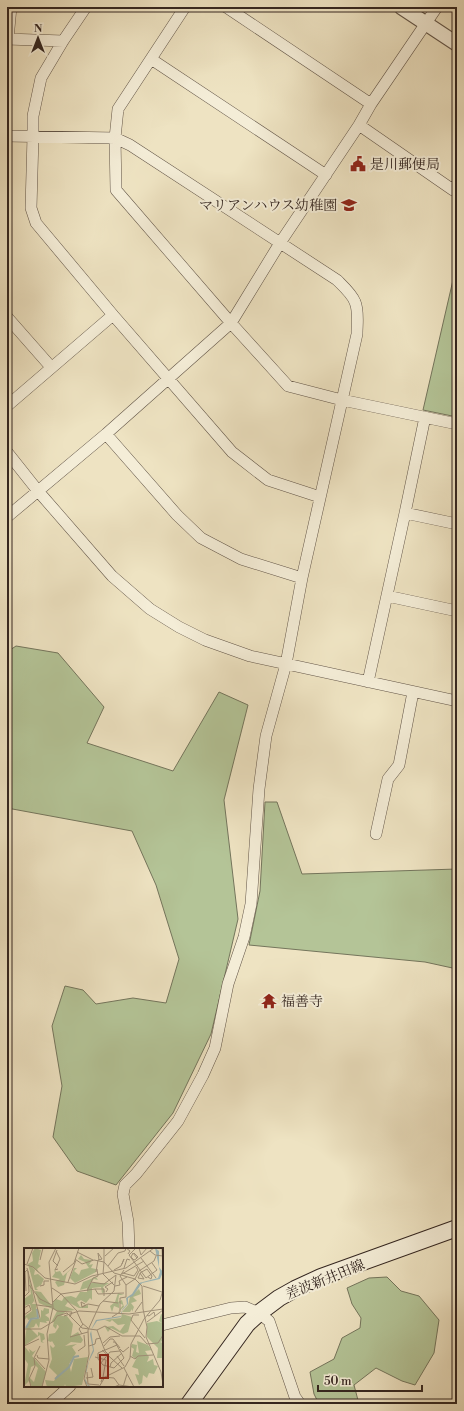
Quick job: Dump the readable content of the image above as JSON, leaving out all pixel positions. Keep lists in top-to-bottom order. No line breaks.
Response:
{"streets":{"main road":["差波新井田線"]},"places":{"public building":["是川郵便局"],"school or university":["マリアンハウス幼稚園"],"temple":["福善寺"]},"scale_bar":"50 m","north":"top"}
